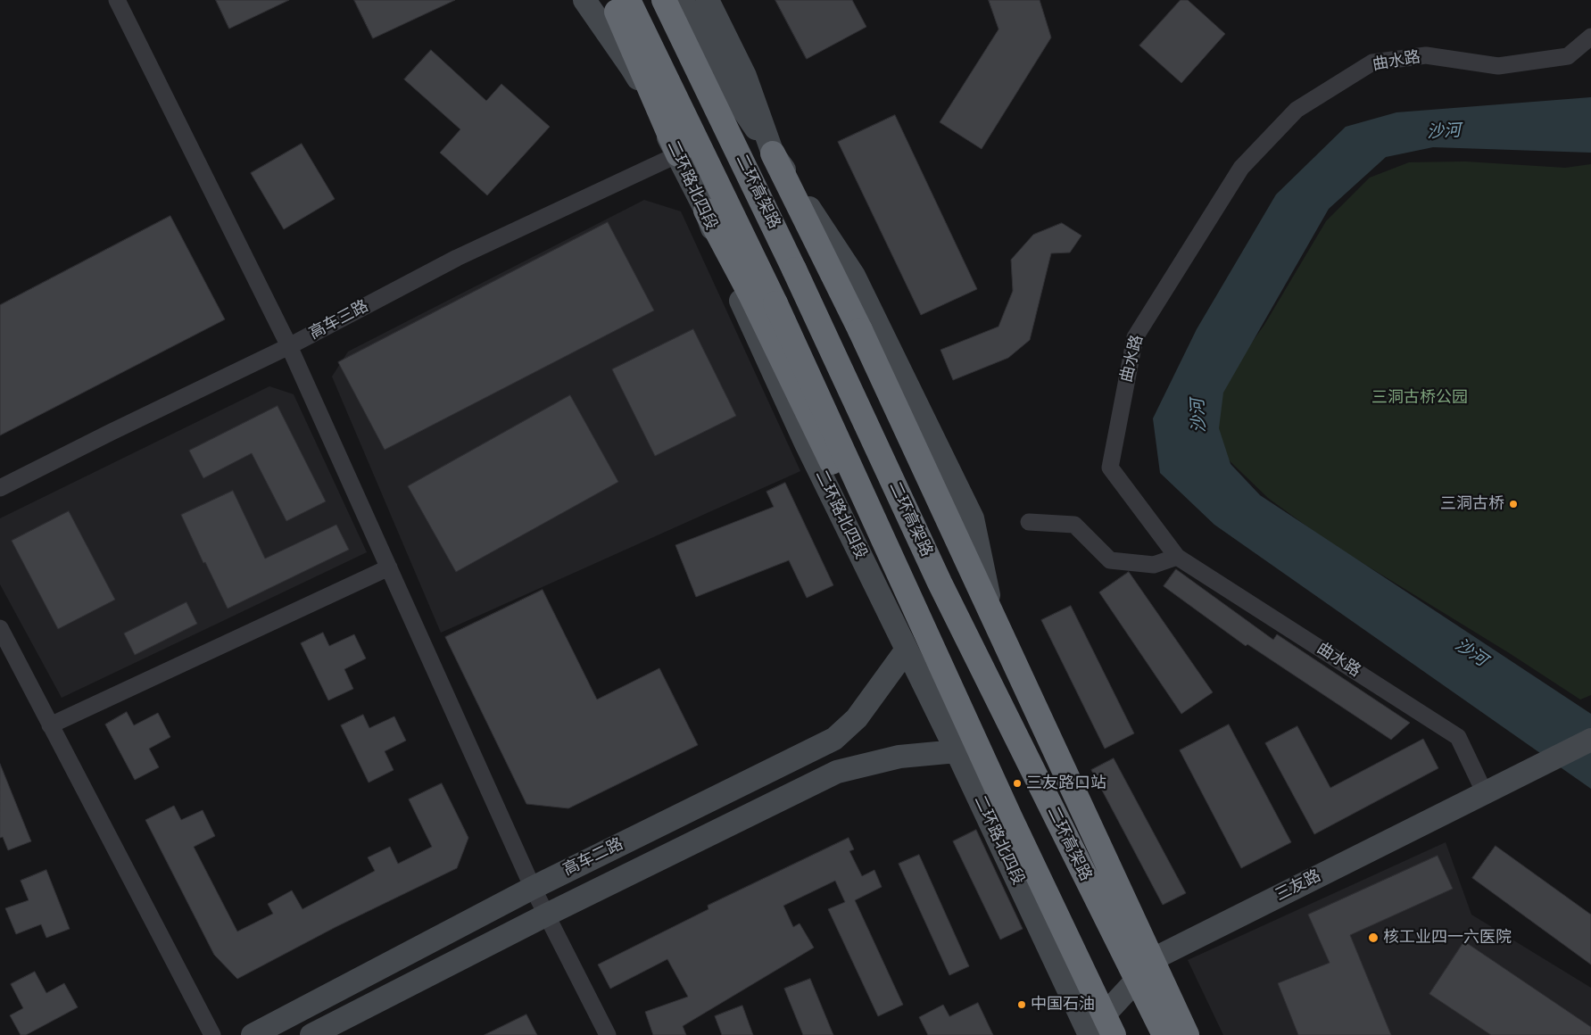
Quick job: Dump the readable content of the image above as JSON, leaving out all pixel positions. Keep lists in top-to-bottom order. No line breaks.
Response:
{"streets":{"highway":["二环高架路"],"main road":["二环路北四段","高车二路","三友路"],"street":["曲水路","高车三路"]},"crossings":[["曲水路","三友路"],["二环路北四段","高车三路"],["二环路北四段","高车二路"],["二环路北四段","三友路"]],"water":["沙河"],"parks":["三洞古桥公园"],"places":["三洞古桥","三友路口站","核工业四一六医院","中国石油"]}
